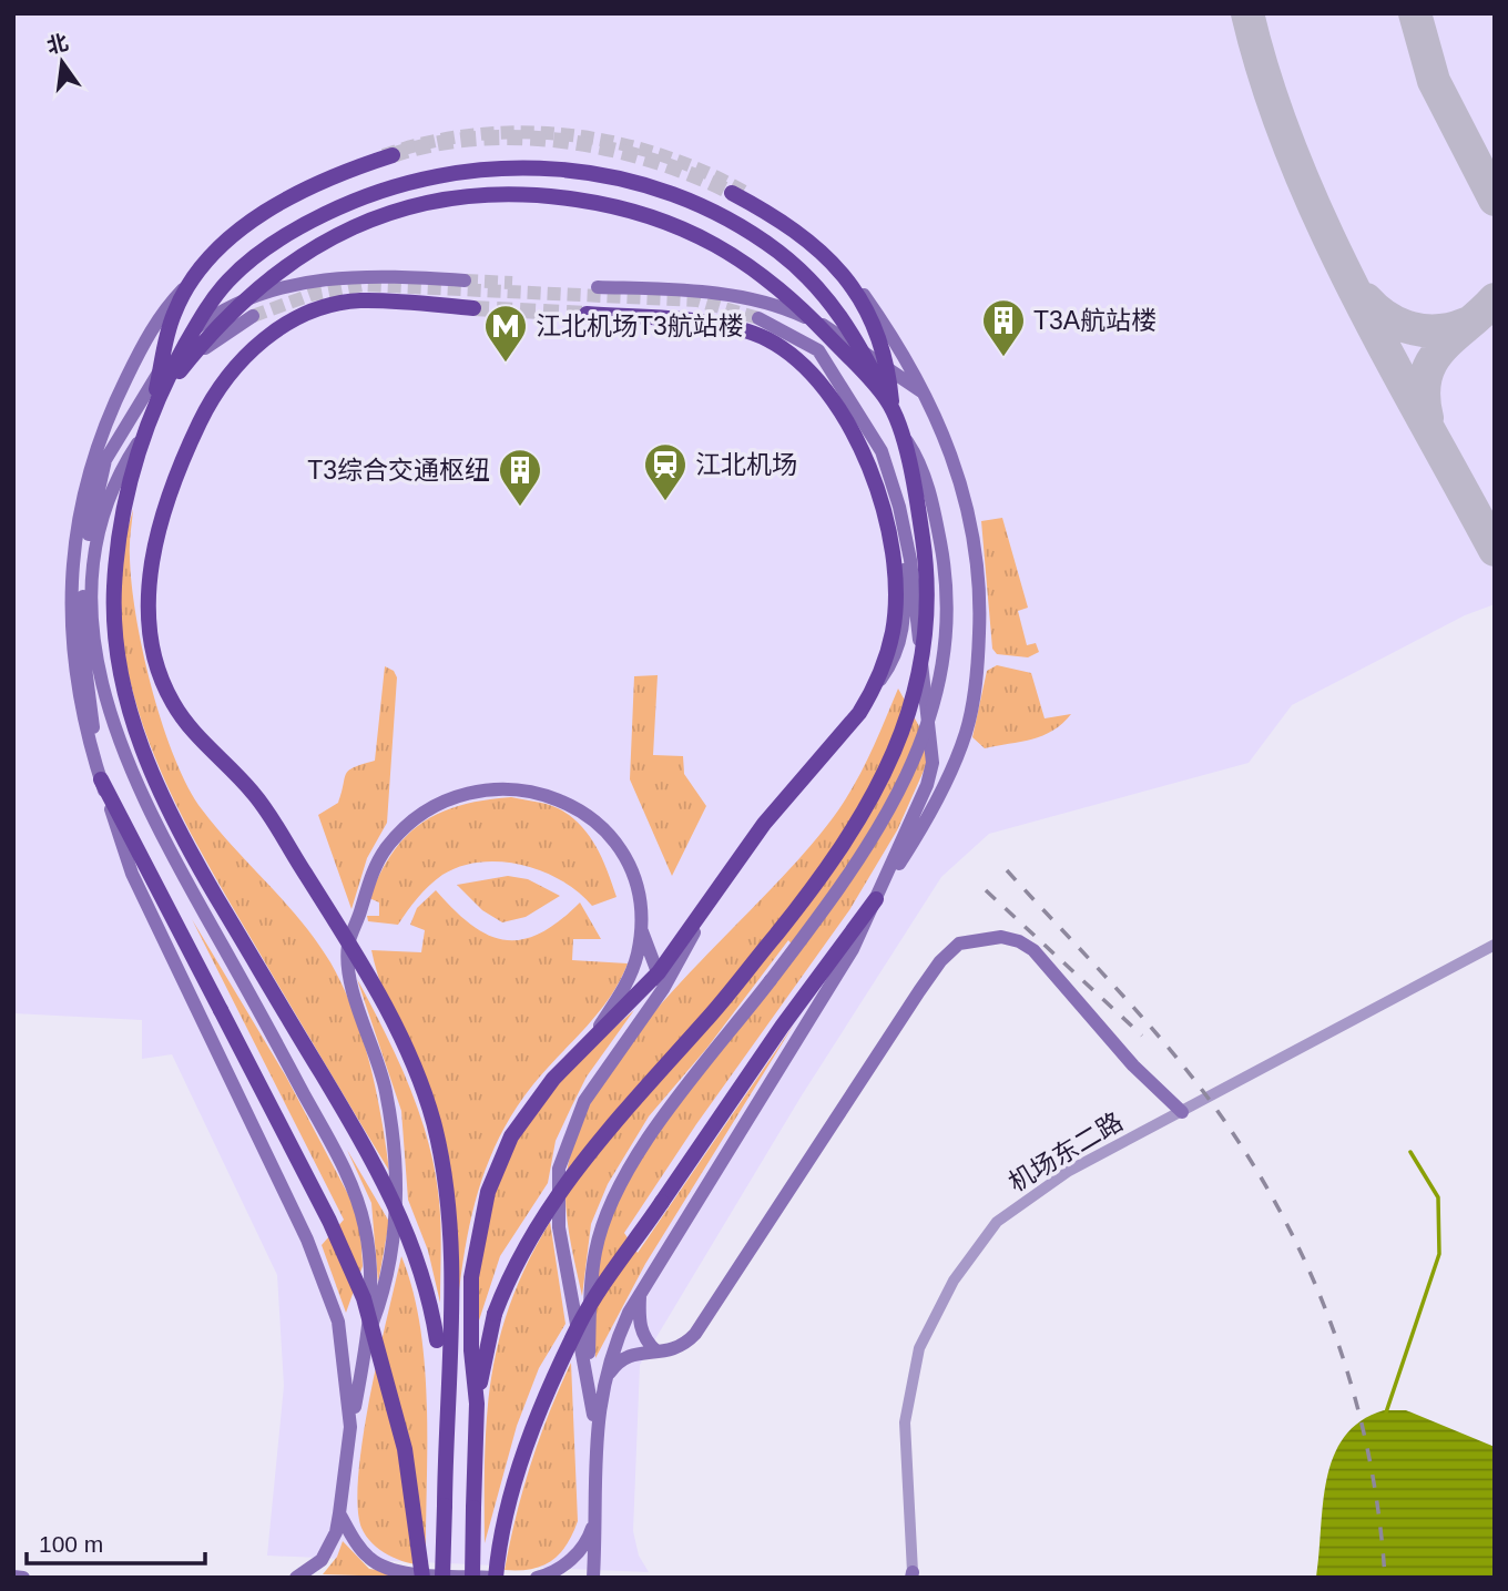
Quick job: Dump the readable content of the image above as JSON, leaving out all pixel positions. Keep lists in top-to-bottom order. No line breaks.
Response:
{"streets":{"street":["机场东二路"]},"places":{"building":["T3A航站楼","T3综合交通枢纽"],"metro station":["江北机场T3航站楼"],"station":["江北机场"]},"scale_bar":"100 m","north":"top"}
